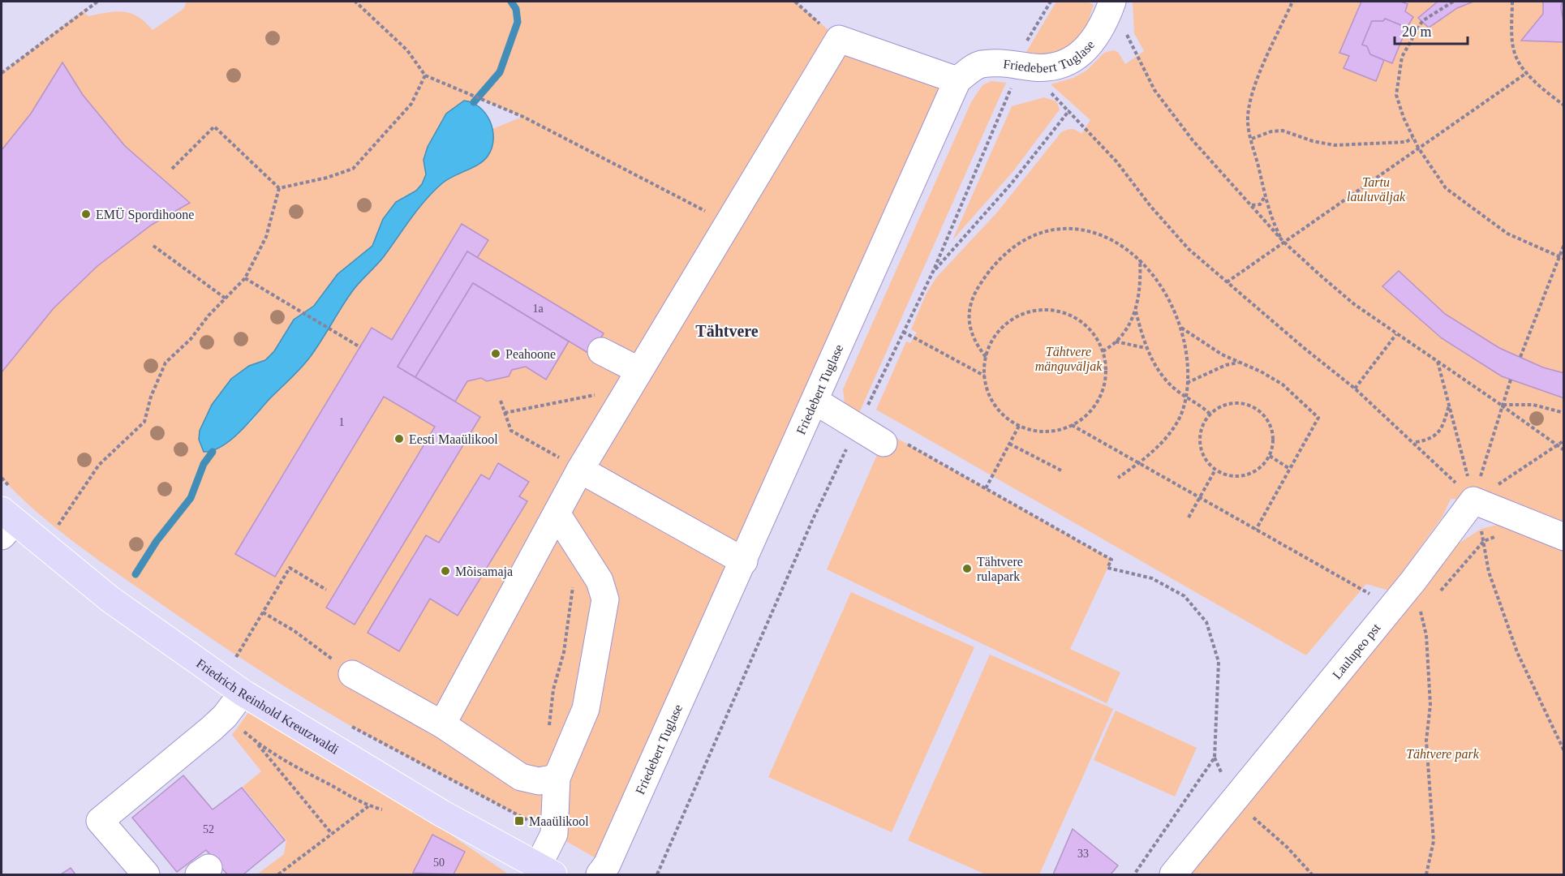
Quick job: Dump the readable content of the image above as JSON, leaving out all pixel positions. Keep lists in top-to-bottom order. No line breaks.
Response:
{"streets":{"main road":["Friedrich Reinhold Kreutzwaldi"],"street":["Friedebert Tuglase","Laulupeo pst"]},"districts":["Tähtvere"],"parks":["Tartu lauluväljak","Tähtvere mänguväljak","Tähtvere park"],"places":{"other":["EMÜ Spordihoone","Peahoone","Eesti Maaülikool","Tähtvere rulapark","Mõisamaja"],"transit":["Maaülikool"]},"house_numbers":["1a","1","52","33","50"],"scale_bar":"20 m"}
